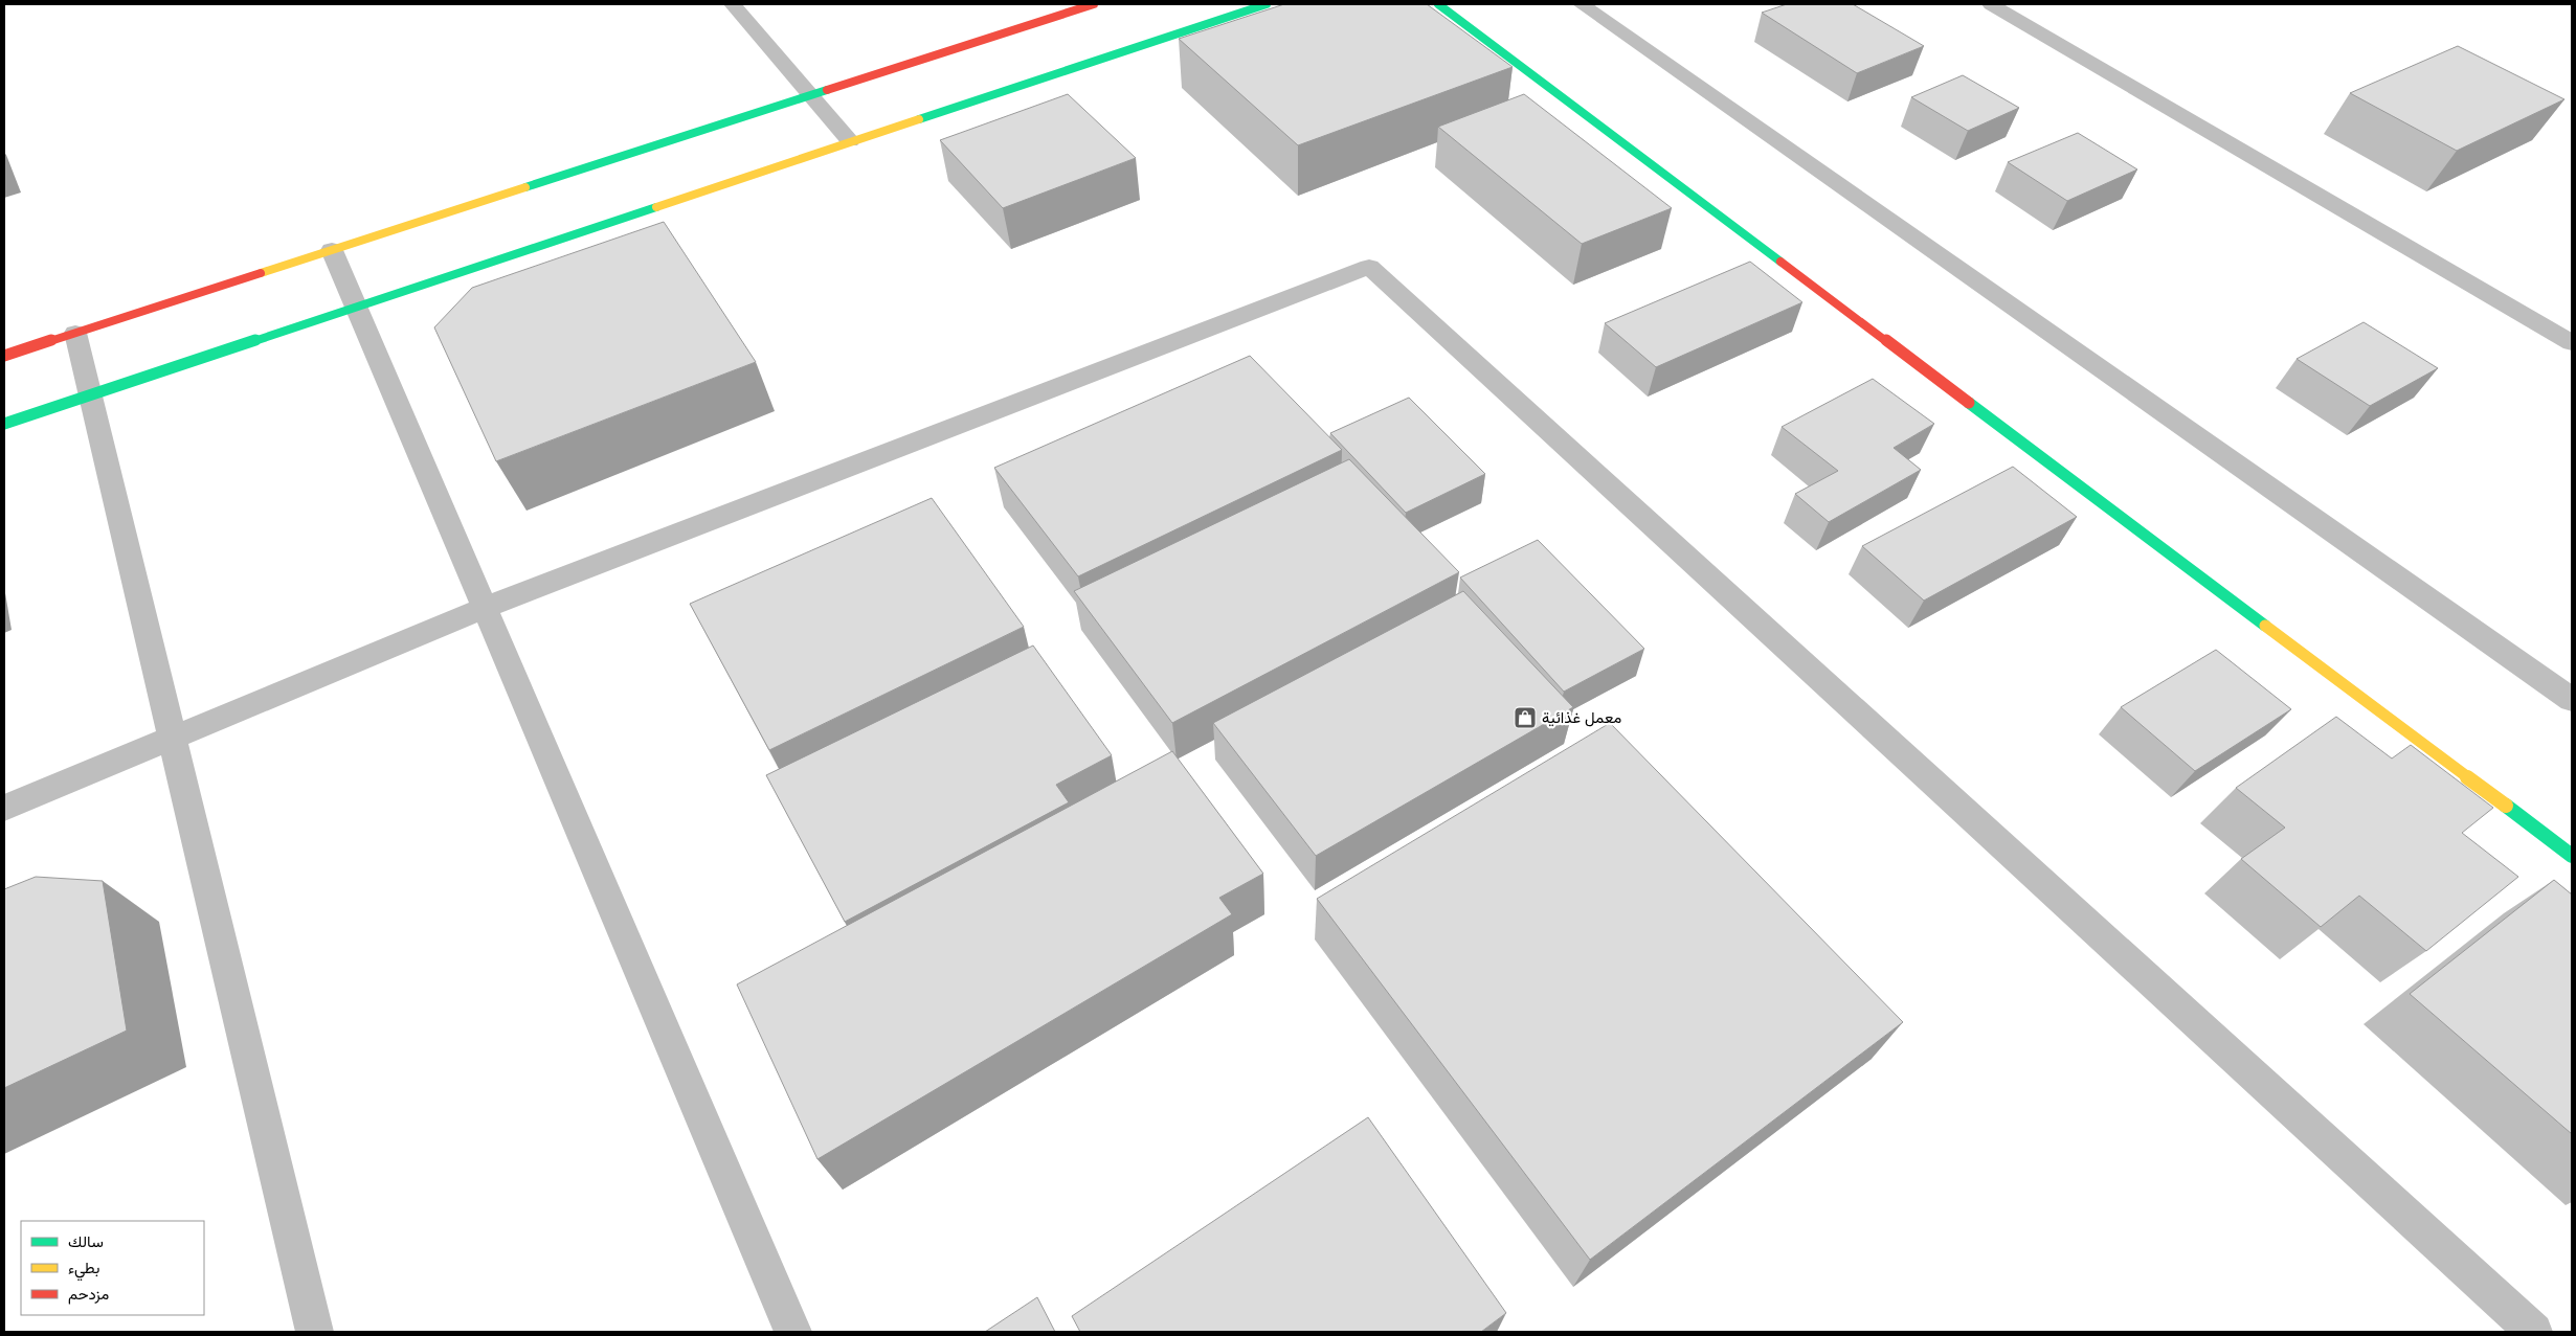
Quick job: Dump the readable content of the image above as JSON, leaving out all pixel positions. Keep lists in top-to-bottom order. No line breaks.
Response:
{"places":{"shop":["معمل غذائية"]},"legend":["سالك","بطيء","مزدحم"]}
